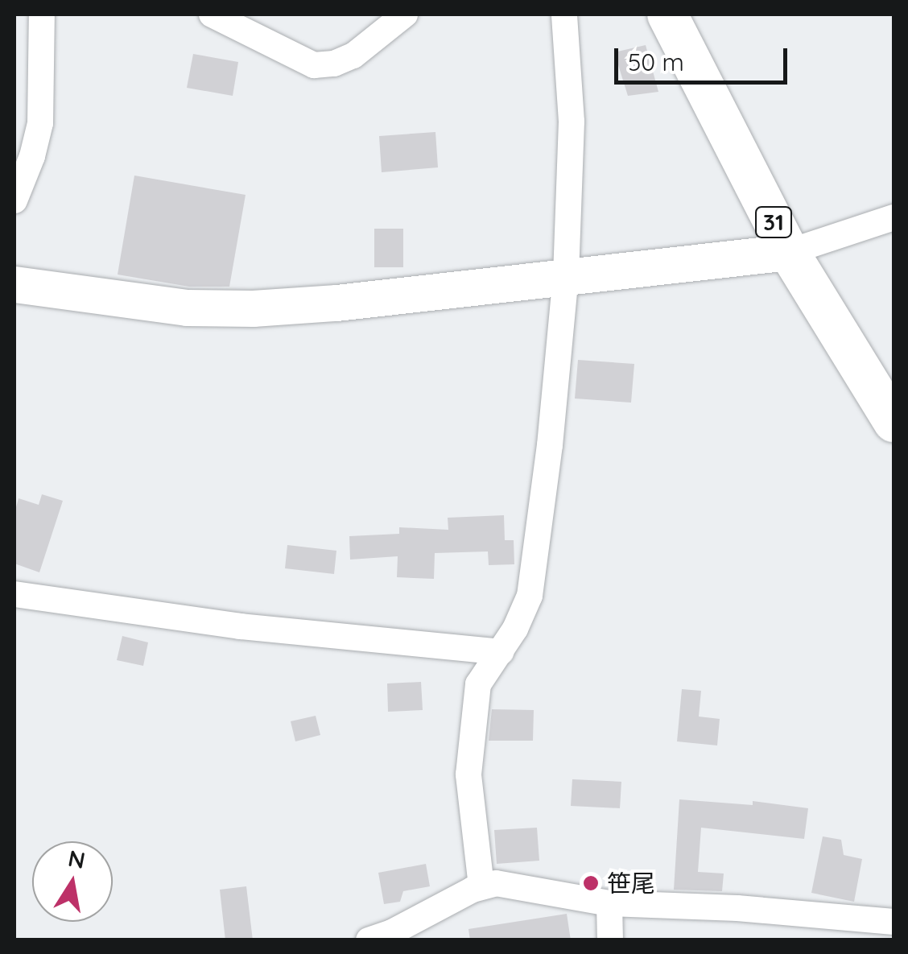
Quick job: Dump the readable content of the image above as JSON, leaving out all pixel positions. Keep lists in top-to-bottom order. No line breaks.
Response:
{"streets":{"main road":["31"]},"places":["笹尾"],"scale_bar":"50 m","north":"top"}
